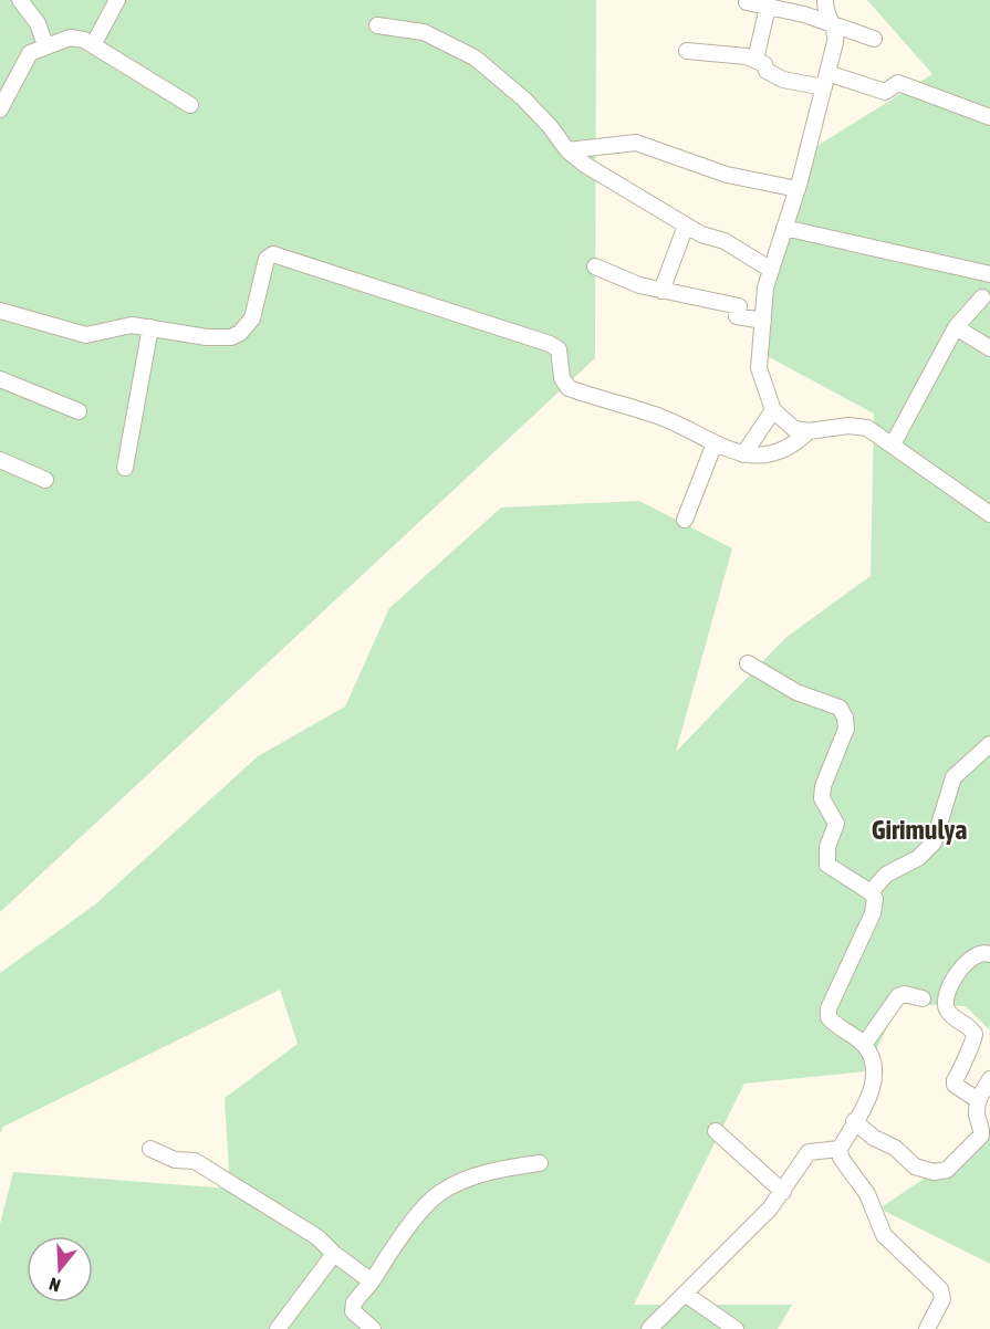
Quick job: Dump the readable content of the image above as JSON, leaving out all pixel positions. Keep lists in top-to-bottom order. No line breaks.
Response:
{"districts":["Girimulya"],"north":"bottom"}
